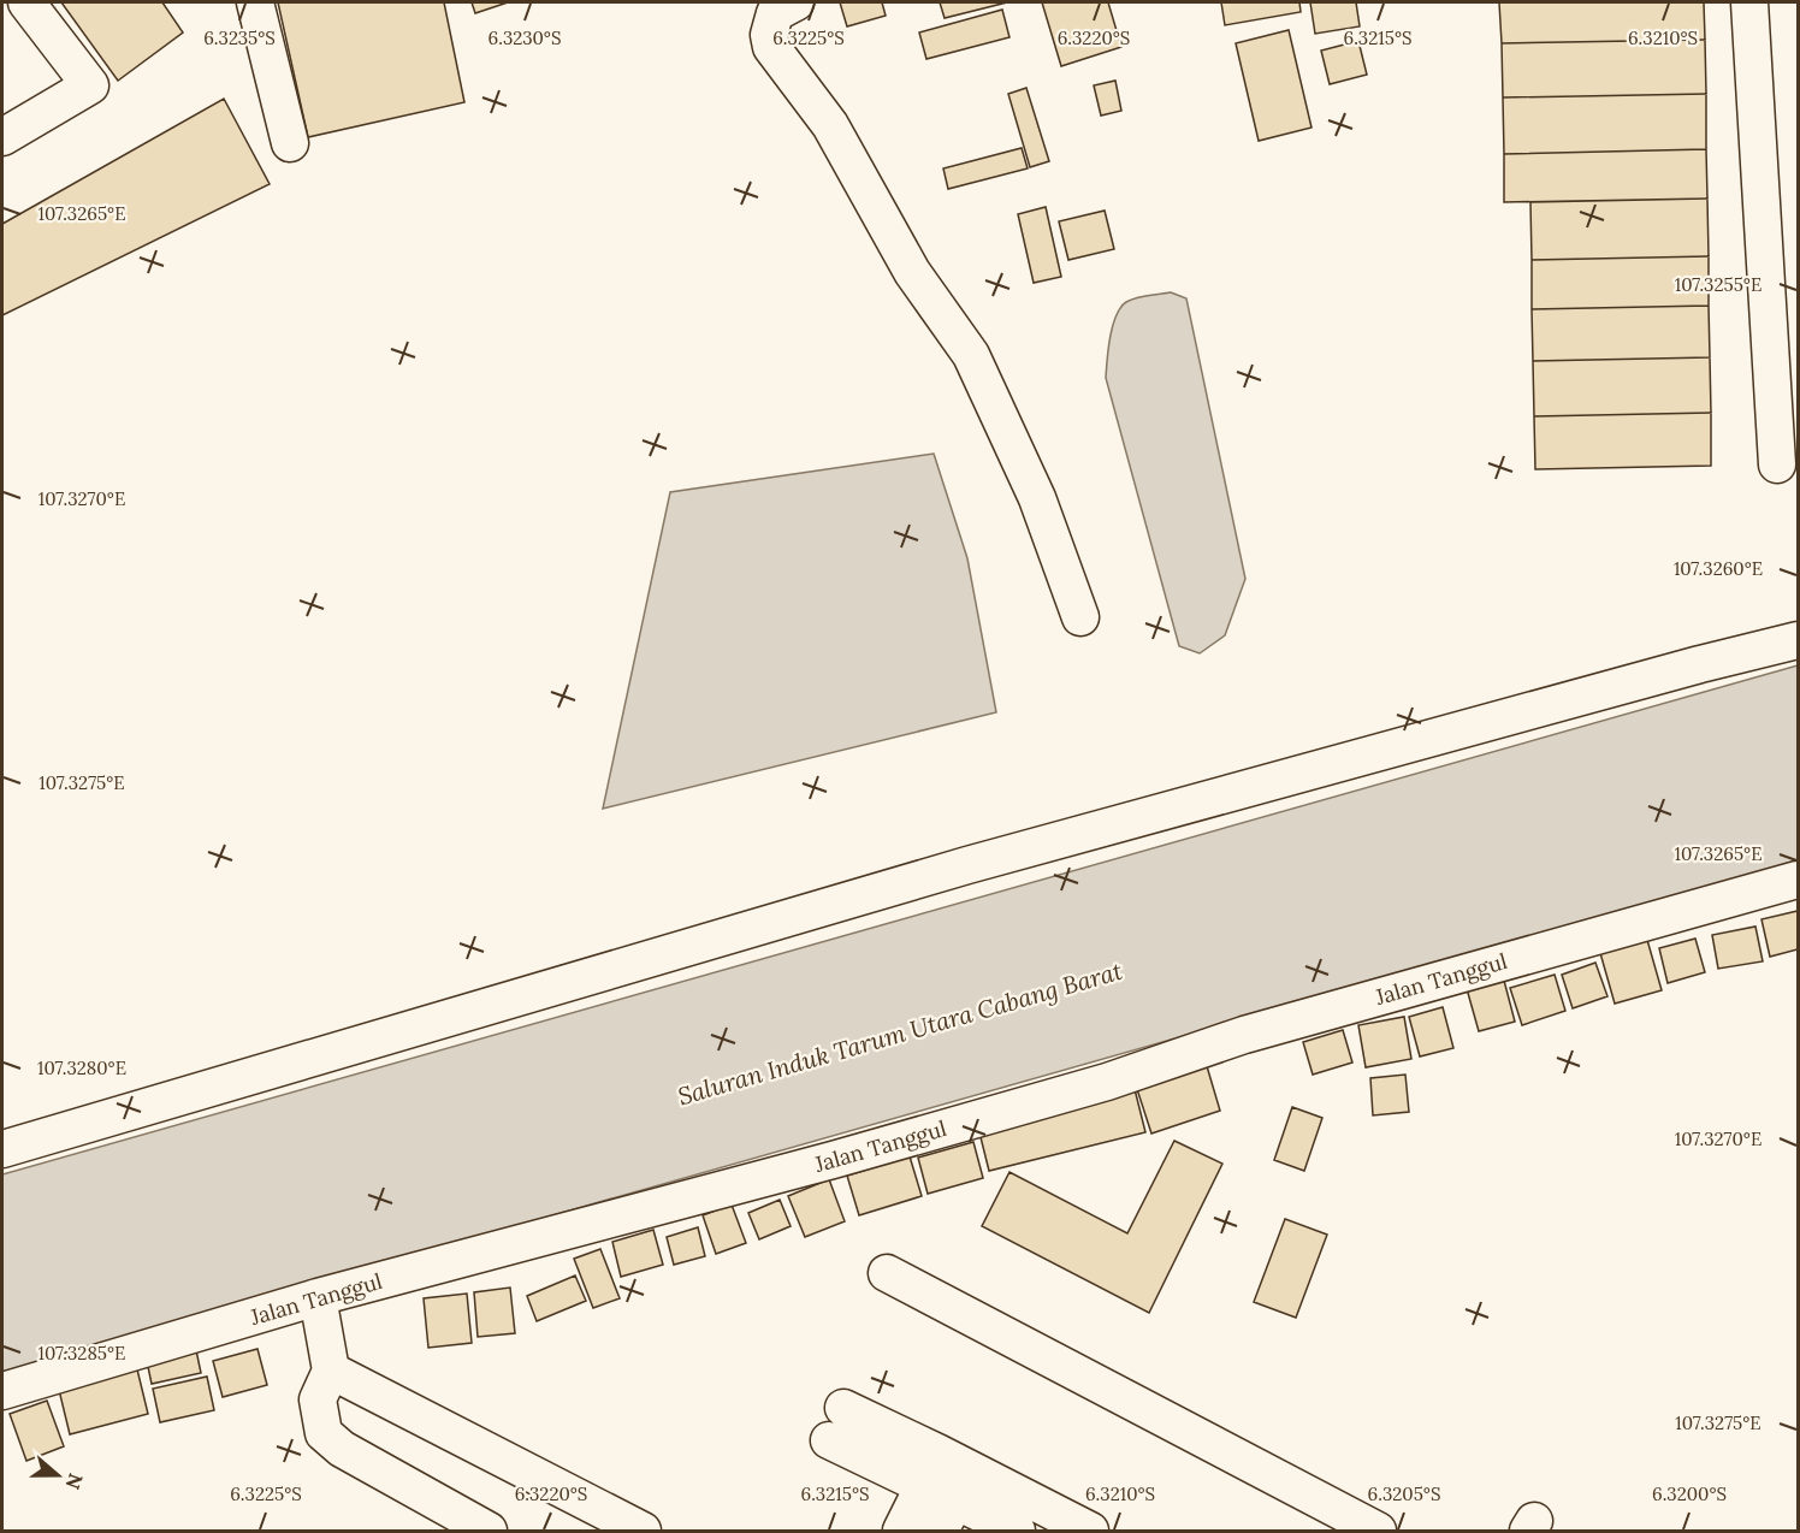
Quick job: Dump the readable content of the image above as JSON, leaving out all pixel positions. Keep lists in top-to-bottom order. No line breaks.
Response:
{"streets":{"street":["Jalan Tanggul"]},"water":["Saluran Induk Tarum Utara Cabang Barat"],"north":"right","coordinates":["6.3235°S","6.3230°S","6.3225°S","6.3220°S","6.3215°S","6.3210°S","107.3265°E","107.3255°E","107.3270°E","107.3260°E","107.3275°E","107.3280°E","107.3285°E","6.3205°S","6.3200°S"]}
